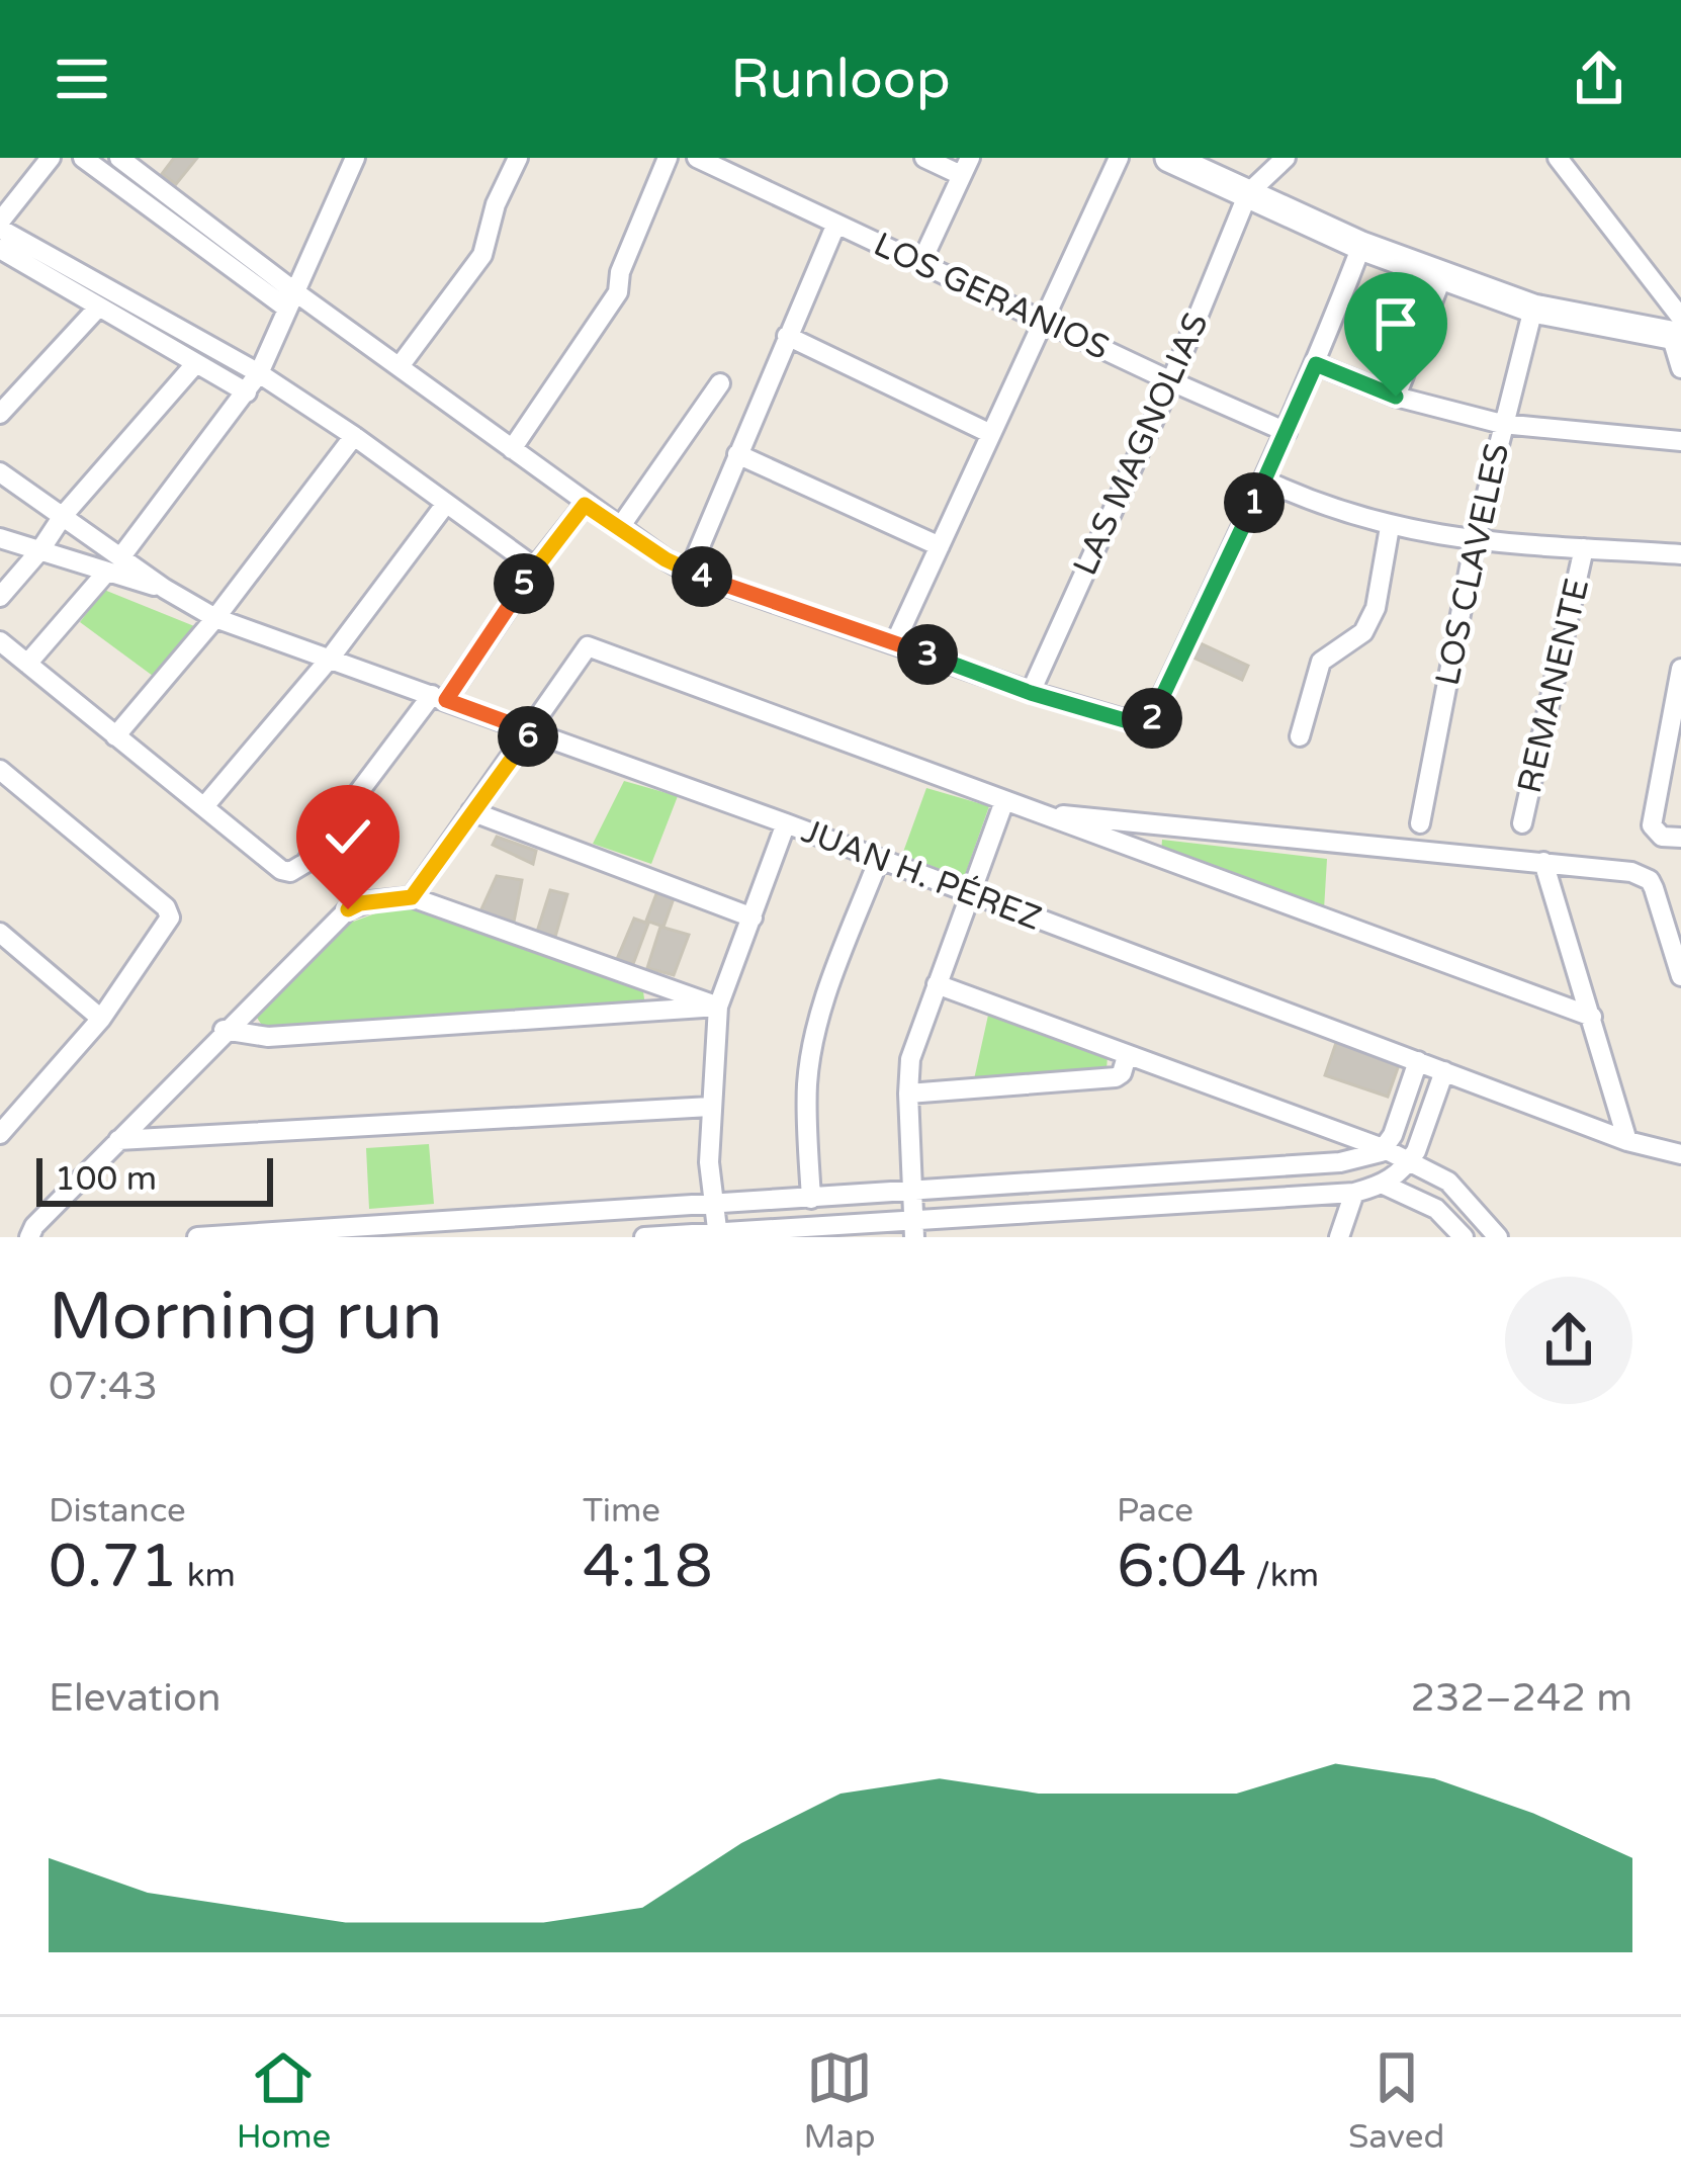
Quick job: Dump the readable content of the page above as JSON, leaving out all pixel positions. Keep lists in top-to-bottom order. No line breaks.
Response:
{"streets":{"street":["LOS GERANIOS","LAS MAGNOLIAS","LOS CLAVELES","REMANENTE","JUAN H. PÉREZ"]},"crossings":[["LOS GERANIOS","LAS MAGNOLIAS"]],"scale_bar":"100 m","page":{"header":"Runloop","pins":["1","4","5","3","2","6"],"scale":"100 m","heading":["Morning run","07:43"],"stats":[["Distance","0.71 km"],["Time","4:18"],["Pace","6:04 /km"]],"chart":["Elevation","232–242 m"],"tabs":["Home","Map","Saved"]}}
